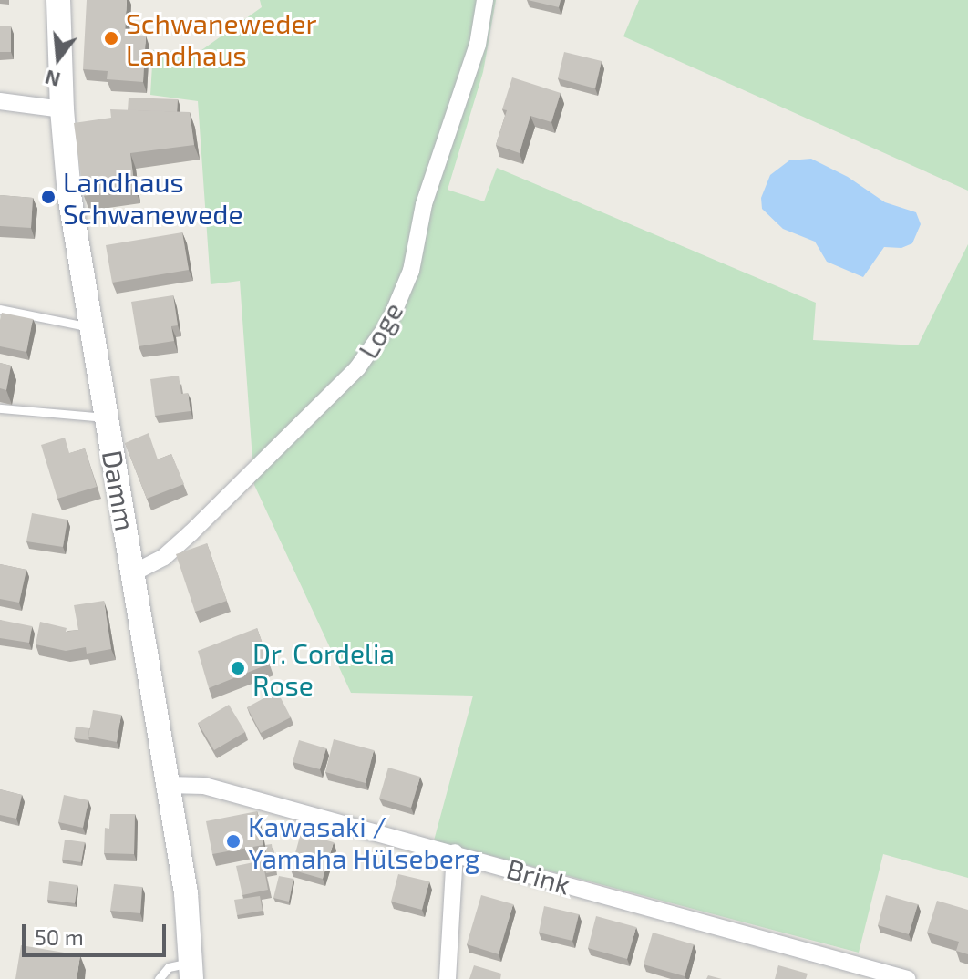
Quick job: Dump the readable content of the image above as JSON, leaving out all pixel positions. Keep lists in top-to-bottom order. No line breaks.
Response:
{"streets":{"main road":["Damm"],"street":["Loge","Brink"]},"crossings":[["Loge","Damm"],["Damm","Brink"]],"places":["Schwaneweder Landhaus","Landhaus Schwanewede","Dr. Cordelia Rose","Kawasaki / Yamaha Hülseberg"],"scale_bar":"50 m","north":"bottom"}
